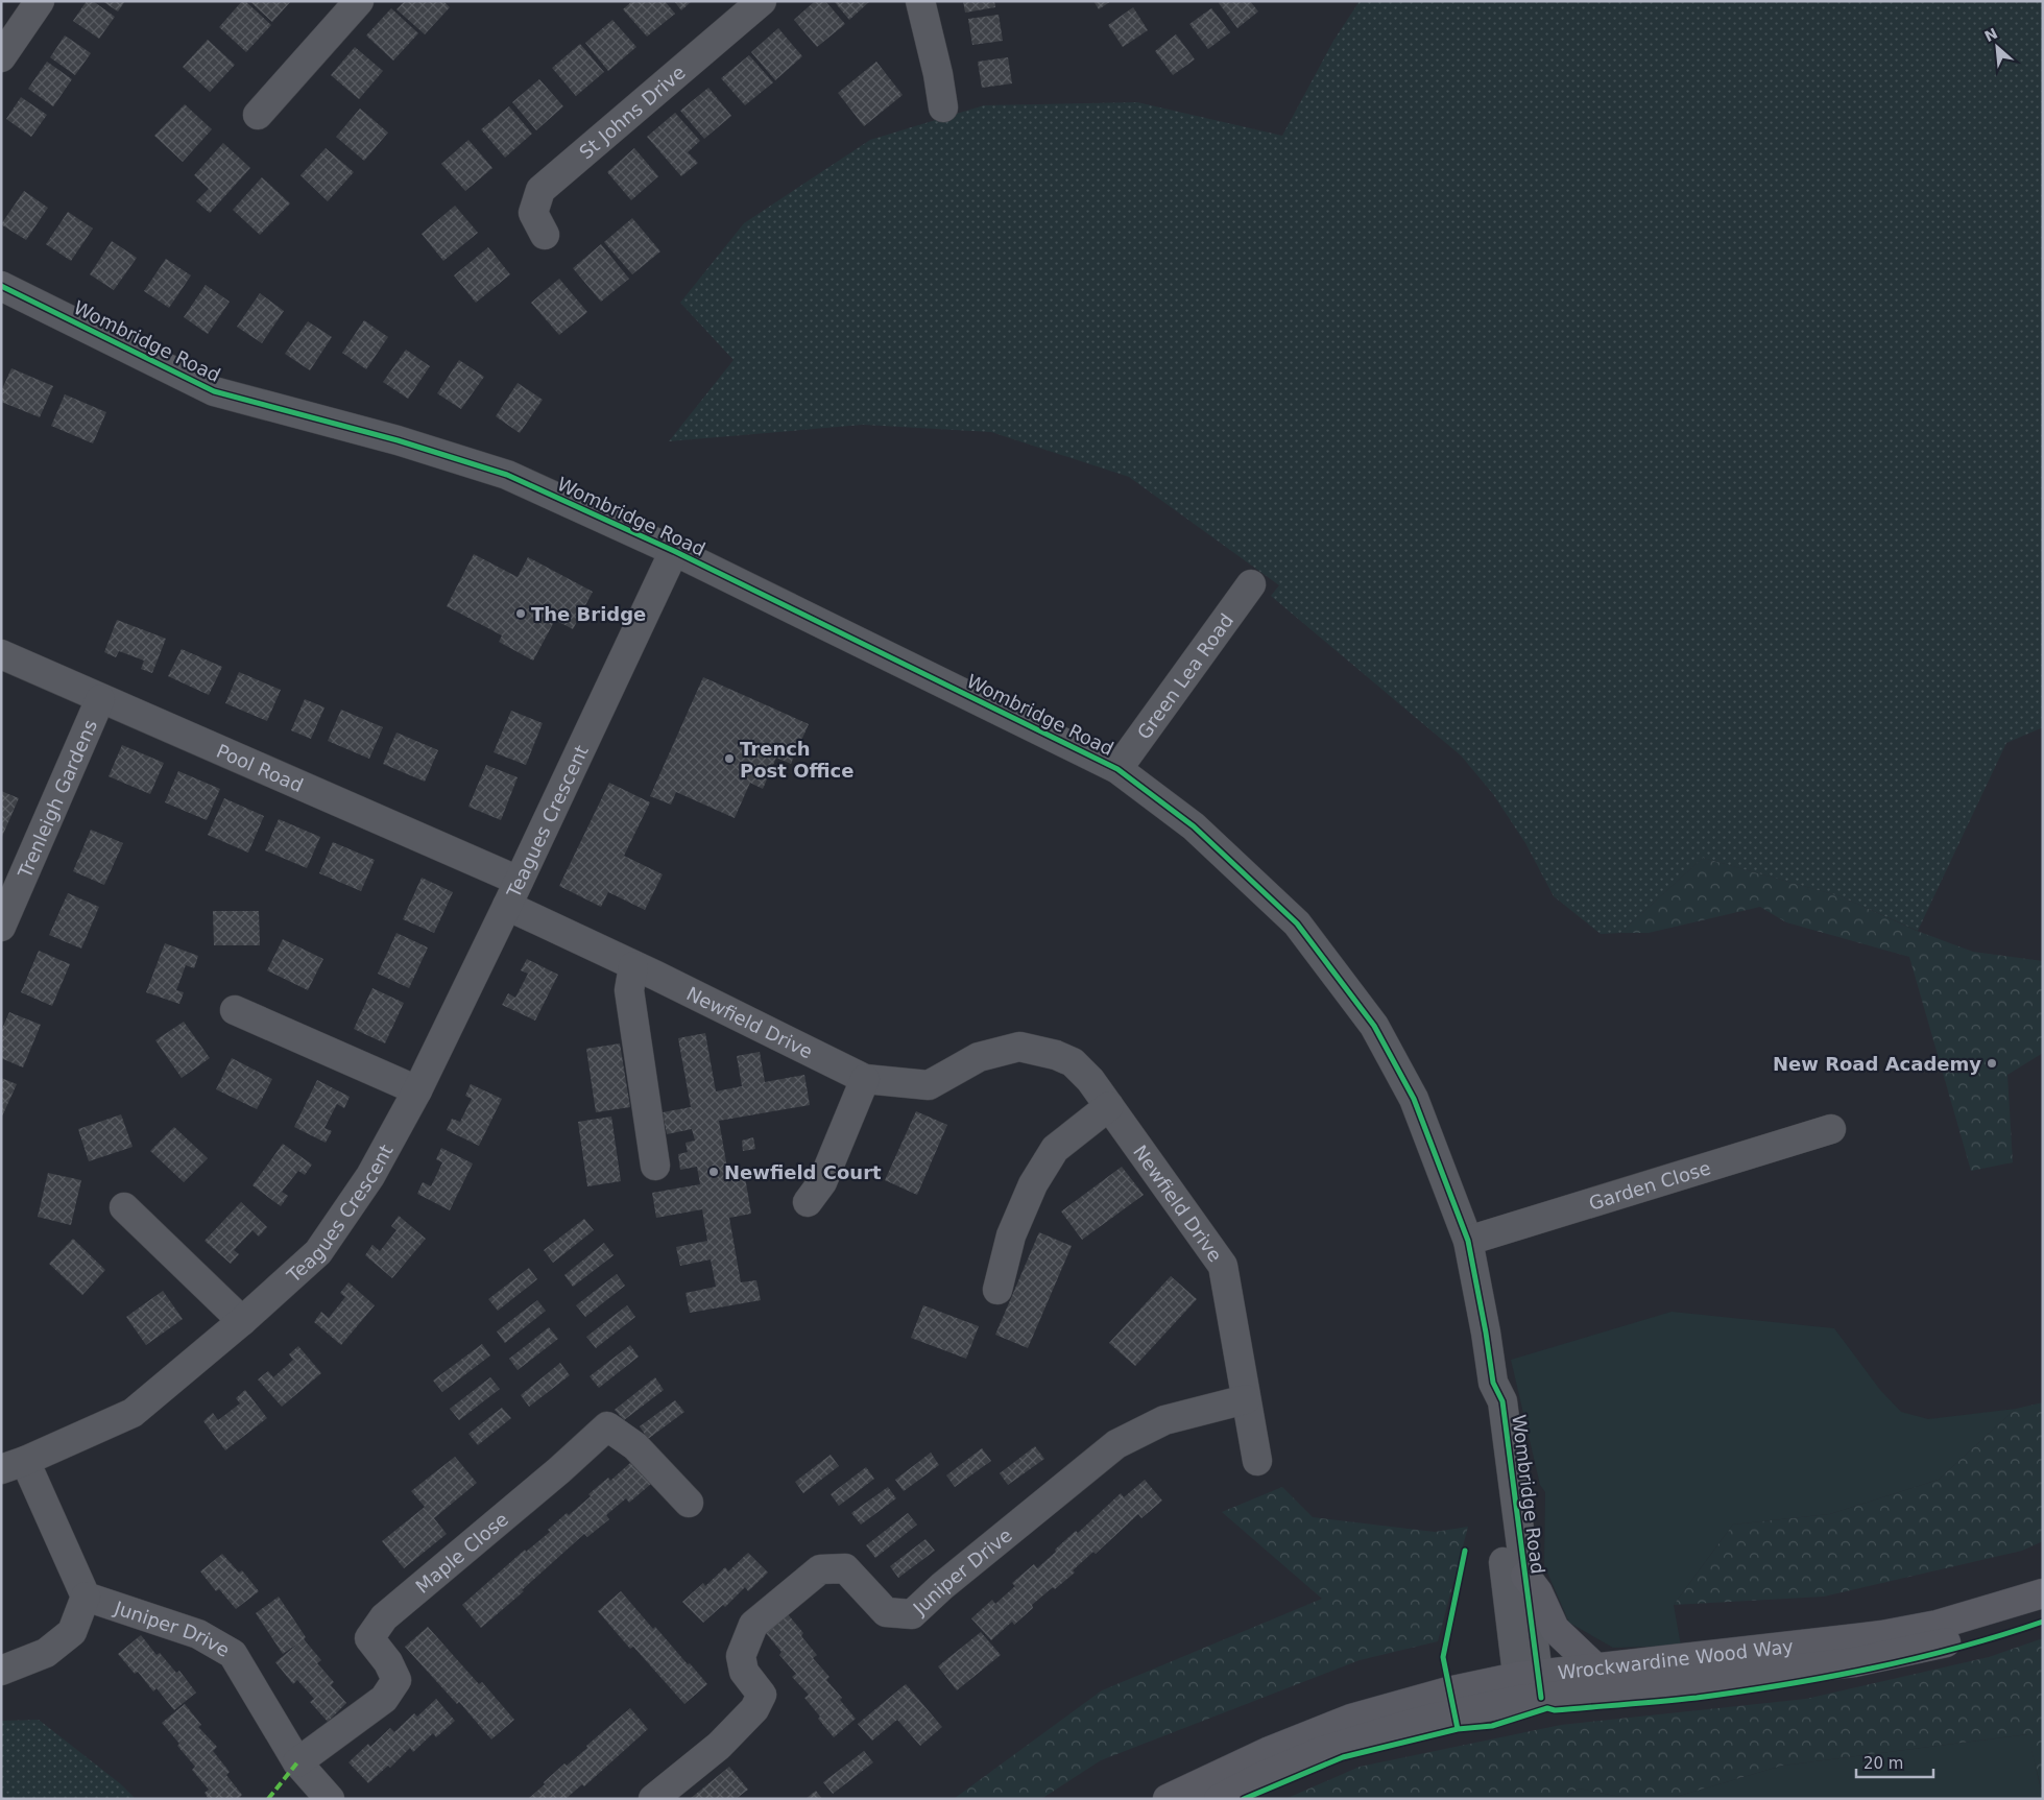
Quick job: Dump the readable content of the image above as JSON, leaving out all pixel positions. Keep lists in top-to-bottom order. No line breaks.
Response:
{"streets":{"main road":["Wrockwardine Wood Way"],"street":["St Johns Drive","Wombridge Road","Green Lea Road","Pool Road","Trenleigh Gardens","Teagues Crescent","Newfield Drive","Garden Close","Maple Close","Juniper Drive"]},"crossings":[["Wombridge Road","Green Lea Road"],["Wombridge Road","Teagues Crescent"],["Wombridge Road","Garden Close"],["Wombridge Road","Wrockwardine Wood Way"],["Pool Road","Trenleigh Gardens"],["Pool Road","Teagues Crescent"],["Pool Road","Newfield Drive"],["Teagues Crescent","Newfield Drive"],["Newfield Drive","Juniper Drive"],["Maple Close","Juniper Drive"]],"places":["The Bridge","Trench Post Office","New Road Academy","Newfield Court"],"scale_bar":"20 m","north":"top left"}
